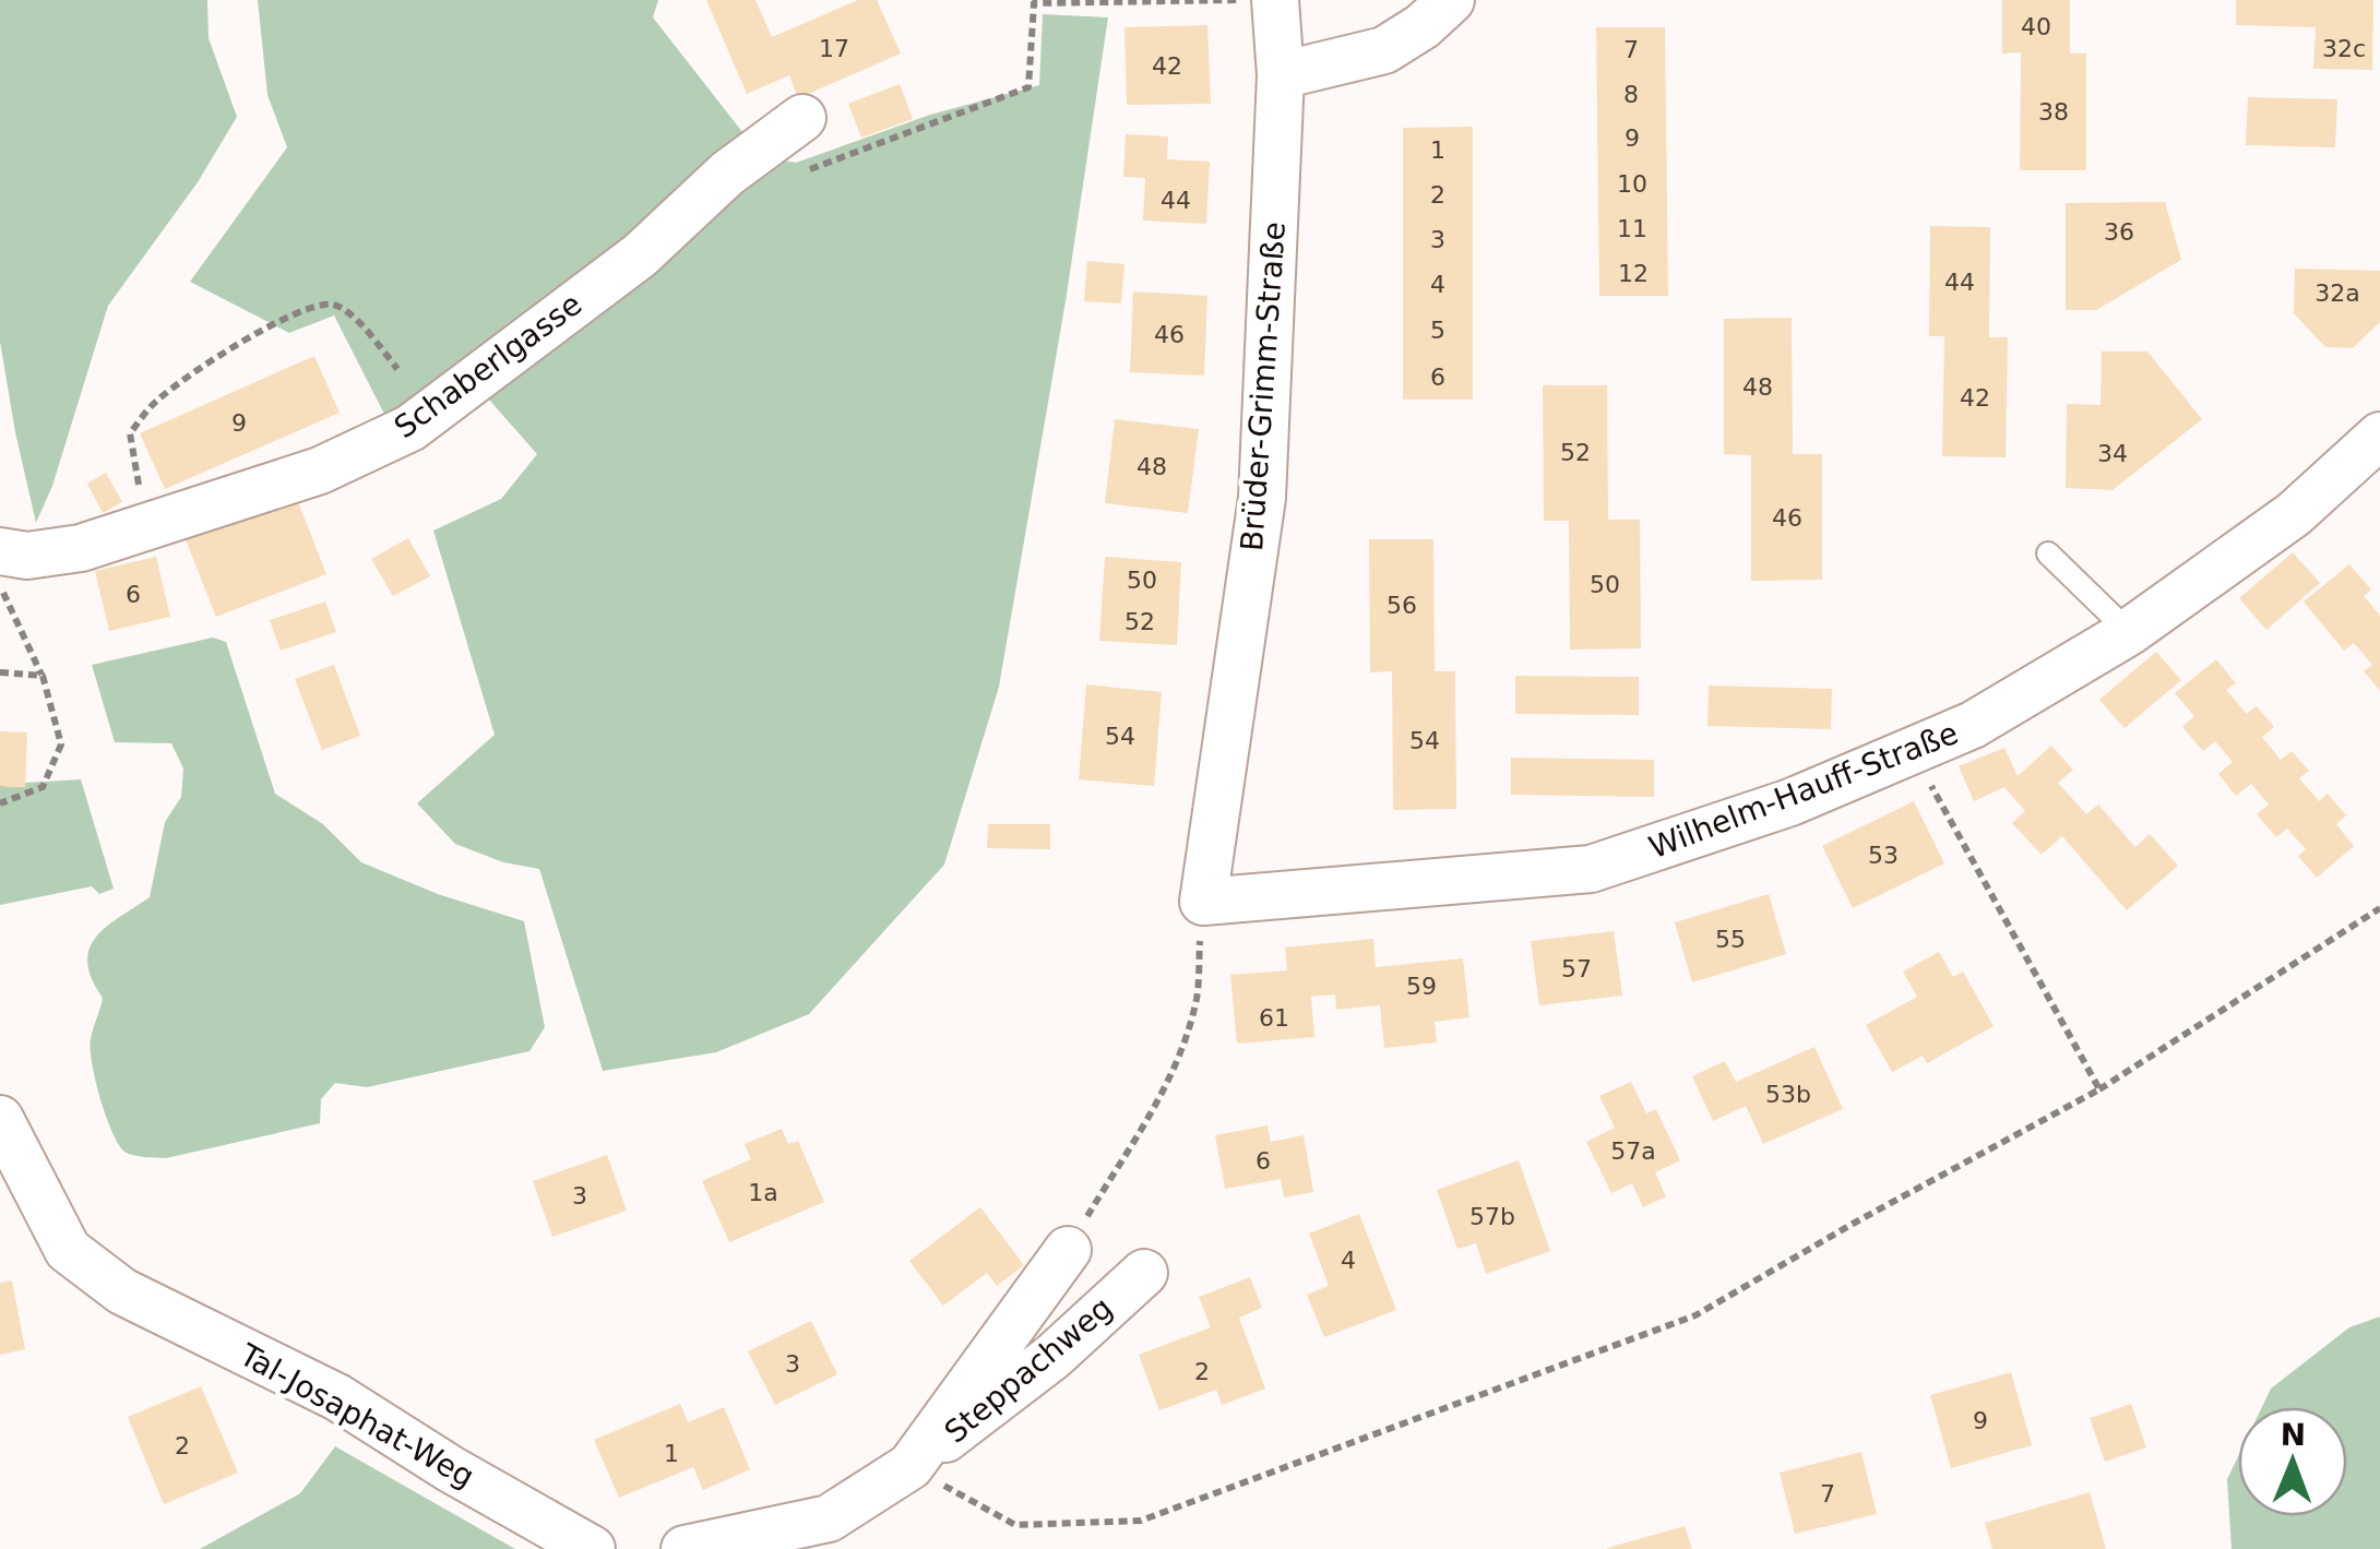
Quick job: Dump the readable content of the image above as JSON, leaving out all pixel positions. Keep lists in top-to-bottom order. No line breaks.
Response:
{"streets":{"street":["Schaberlgasse","Brüder-Grimm-Straße","Wilhelm-Hauff-Straße","Steppachweg","Tal-Josaphat-Weg"]},"crossings":[["Brüder-Grimm-Straße","Wilhelm-Hauff-Straße"]],"house_numbers":["40","17","32c","7","42","8","38","9","1","10","2","44","11","36","3","12","44","4","32a","5","46","6","48","42","9","52","34","48","46","50","50","6","56","52","54","54","53","55","57","59","61","53b","57a","6","1a","3","57b","4","3","2","9","2","1","7"],"north":"top"}
